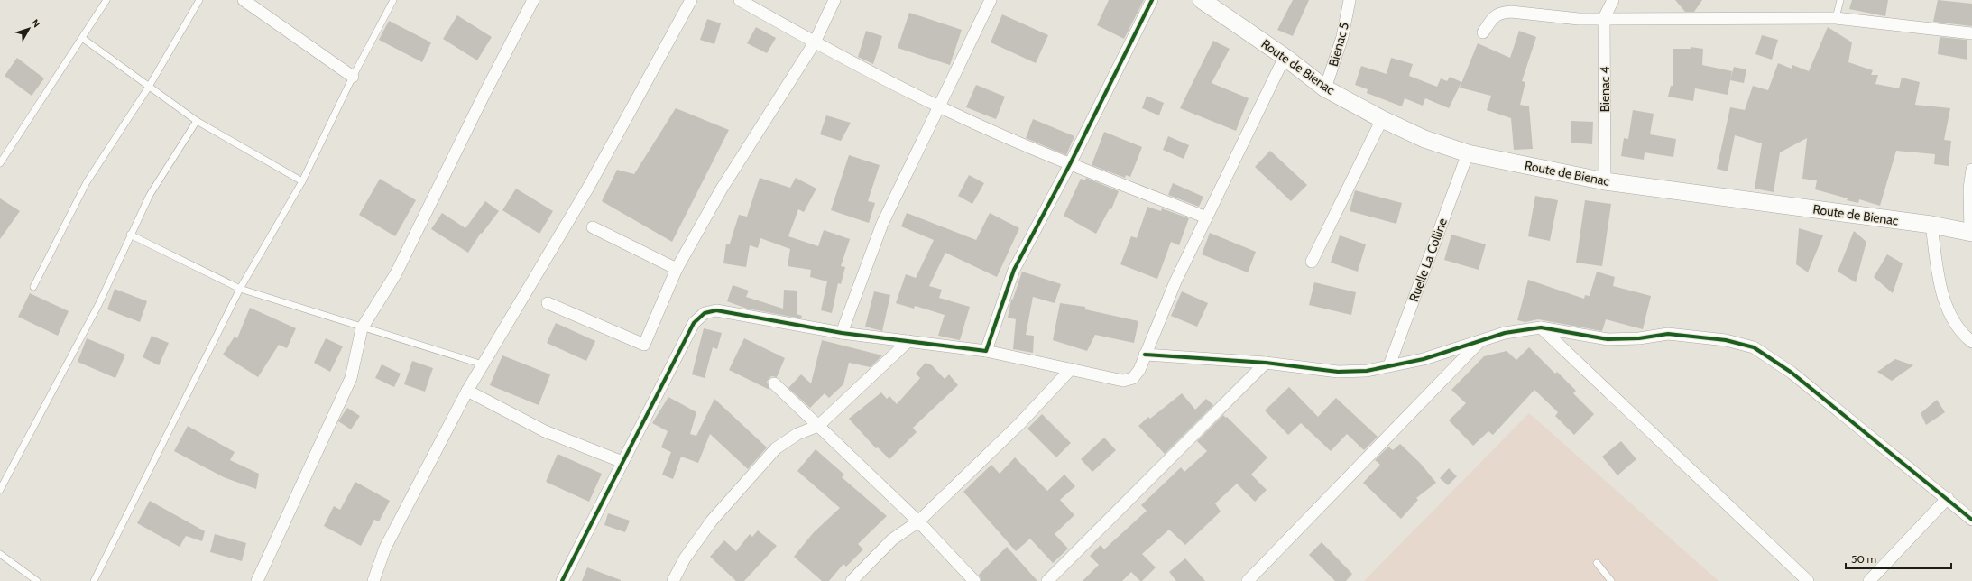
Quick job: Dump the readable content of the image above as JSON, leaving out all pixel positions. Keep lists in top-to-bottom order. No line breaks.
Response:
{"streets":{"main road":["Route de Bienac"],"street":["Bienac 5","Bienac 4","Ruelle La Colline"]},"crossings":[["Bienac 5","Route de Bienac"],["Route de Bienac","Bienac 4"],["Route de Bienac","Ruelle La Colline"]],"scale_bar":"50 m","north":"top right"}
